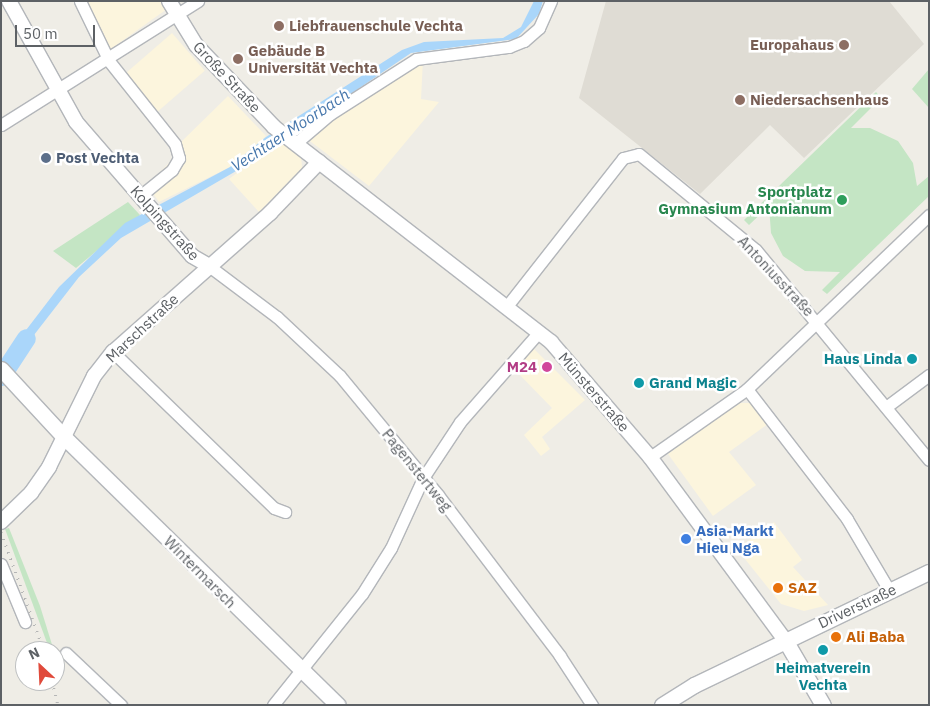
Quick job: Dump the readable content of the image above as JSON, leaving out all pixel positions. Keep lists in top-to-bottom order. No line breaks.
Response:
{"streets":{"main road":["Münsterstraße","Wintermarsch","Driverstraße"],"street":["Große Straße","Kolpingstraße","Antoniusstraße","Marschstraße","Pagenstertweg"]},"crossings":[["Große Straße","Münsterstraße"],["Kolpingstraße","Marschstraße"],["Kolpingstraße","Pagenstertweg"],["Antoniusstraße","Münsterstraße"],["Marschstraße","Münsterstraße"],["Marschstraße","Pagenstertweg"],["Marschstraße","Wintermarsch"],["Münsterstraße","Driverstraße"]],"water":["Vechtaer Moorbach"],"places":["Liebfrauenschule Vechta","Europahaus","Gebäude B Universität Vechta","Niedersachsenhaus","Post Vechta","Sportplatz Gymnasium Antonianum","Haus Linda","M24","Grand Magic","Asia-Markt Hieu Nga","SAZ","Ali Baba","Heimatverein Vechta"],"scale_bar":"50 m","north":"top left"}
